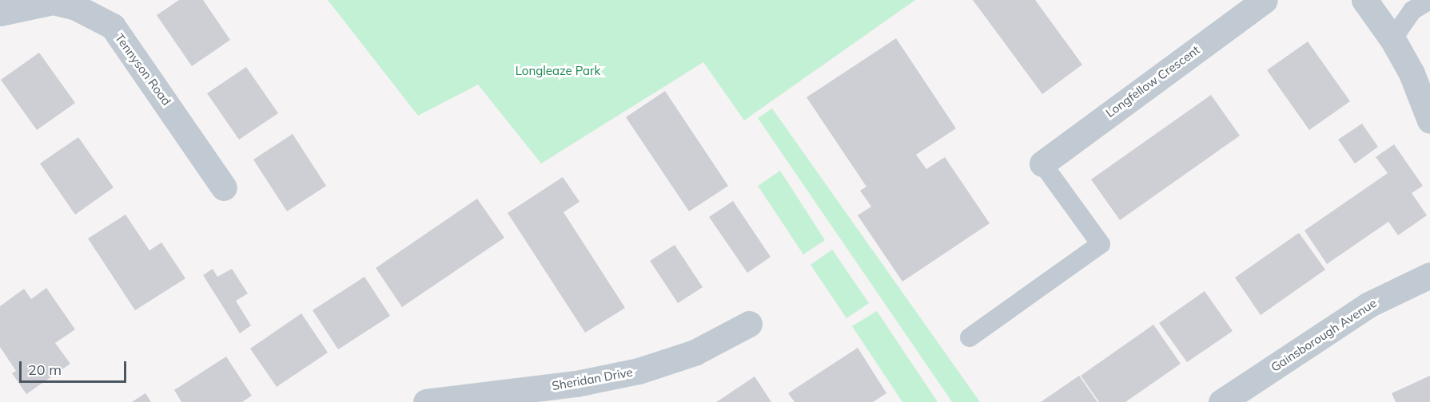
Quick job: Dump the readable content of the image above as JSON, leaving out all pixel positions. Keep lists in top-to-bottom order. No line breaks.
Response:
{"streets":{"street":["Tennyson Road","Longfellow Crescent","Gainsborough Avenue","Sheridan Drive"]},"parks":["Longleaze Park"],"scale_bar":"20 m"}
